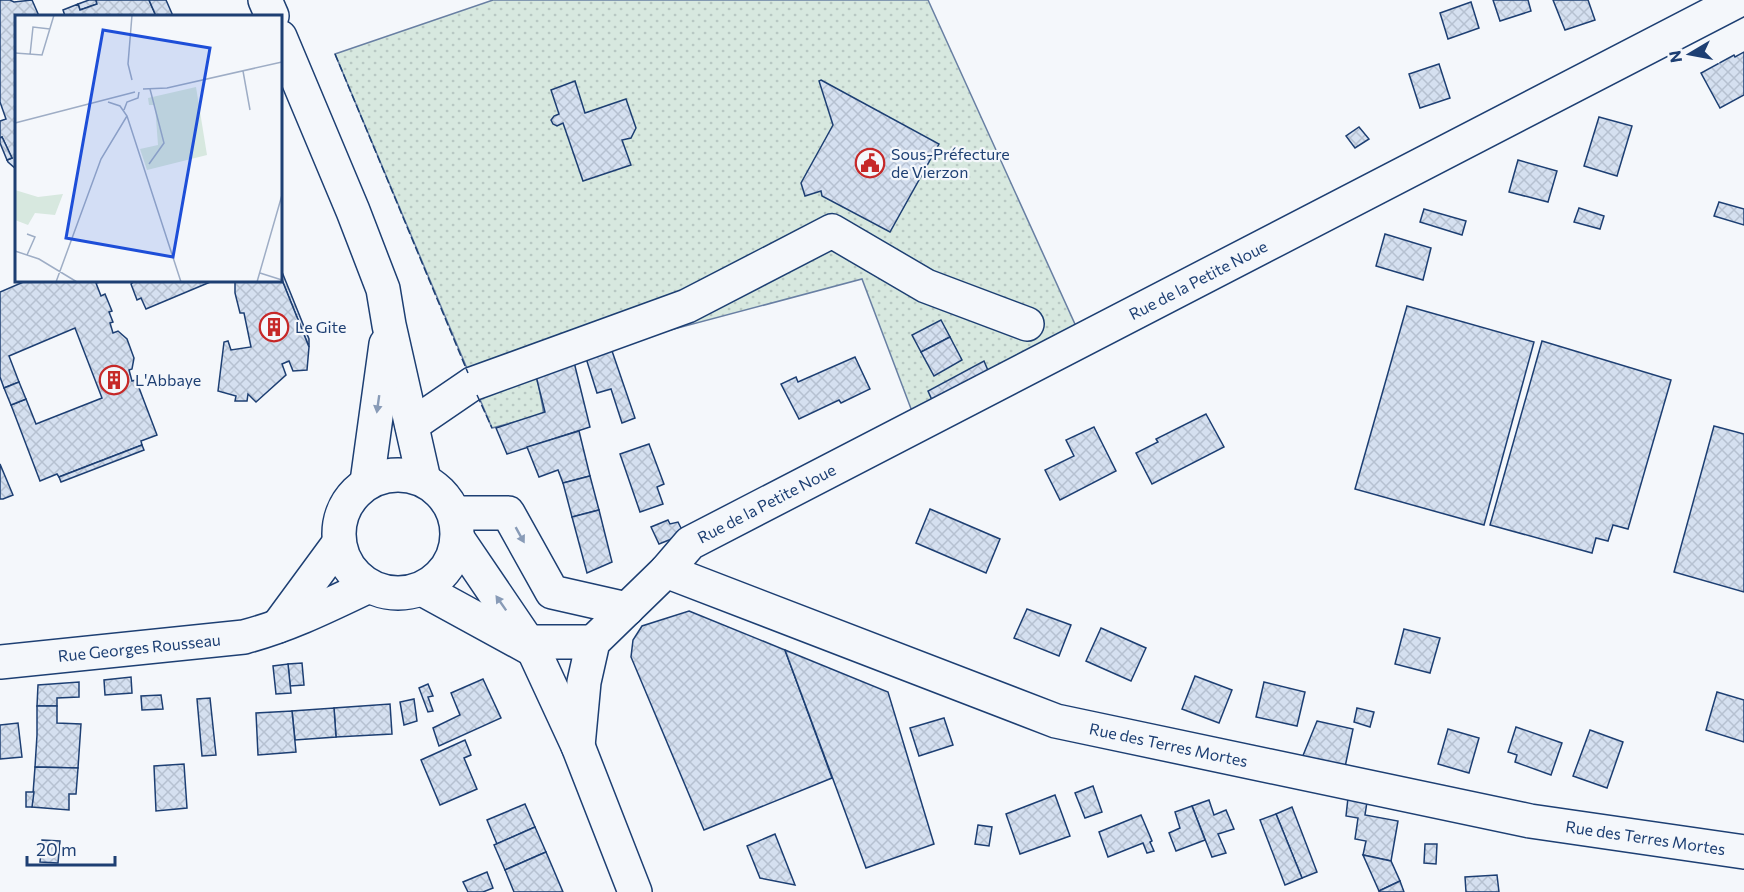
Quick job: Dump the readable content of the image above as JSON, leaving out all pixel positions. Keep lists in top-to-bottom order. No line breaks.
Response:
{"streets":{"street":["Rue de la Petite Noue","Rue Georges Rousseau","Rue des Terres Mortes"]},"crossings":[["Rue de la Petite Noue","Rue des Terres Mortes"]],"places":{"public building":["Sous-Préfecture de Vierzon"],"building":["Le Gite","L'Abbaye"]},"scale_bar":"20 m","north":"left"}
